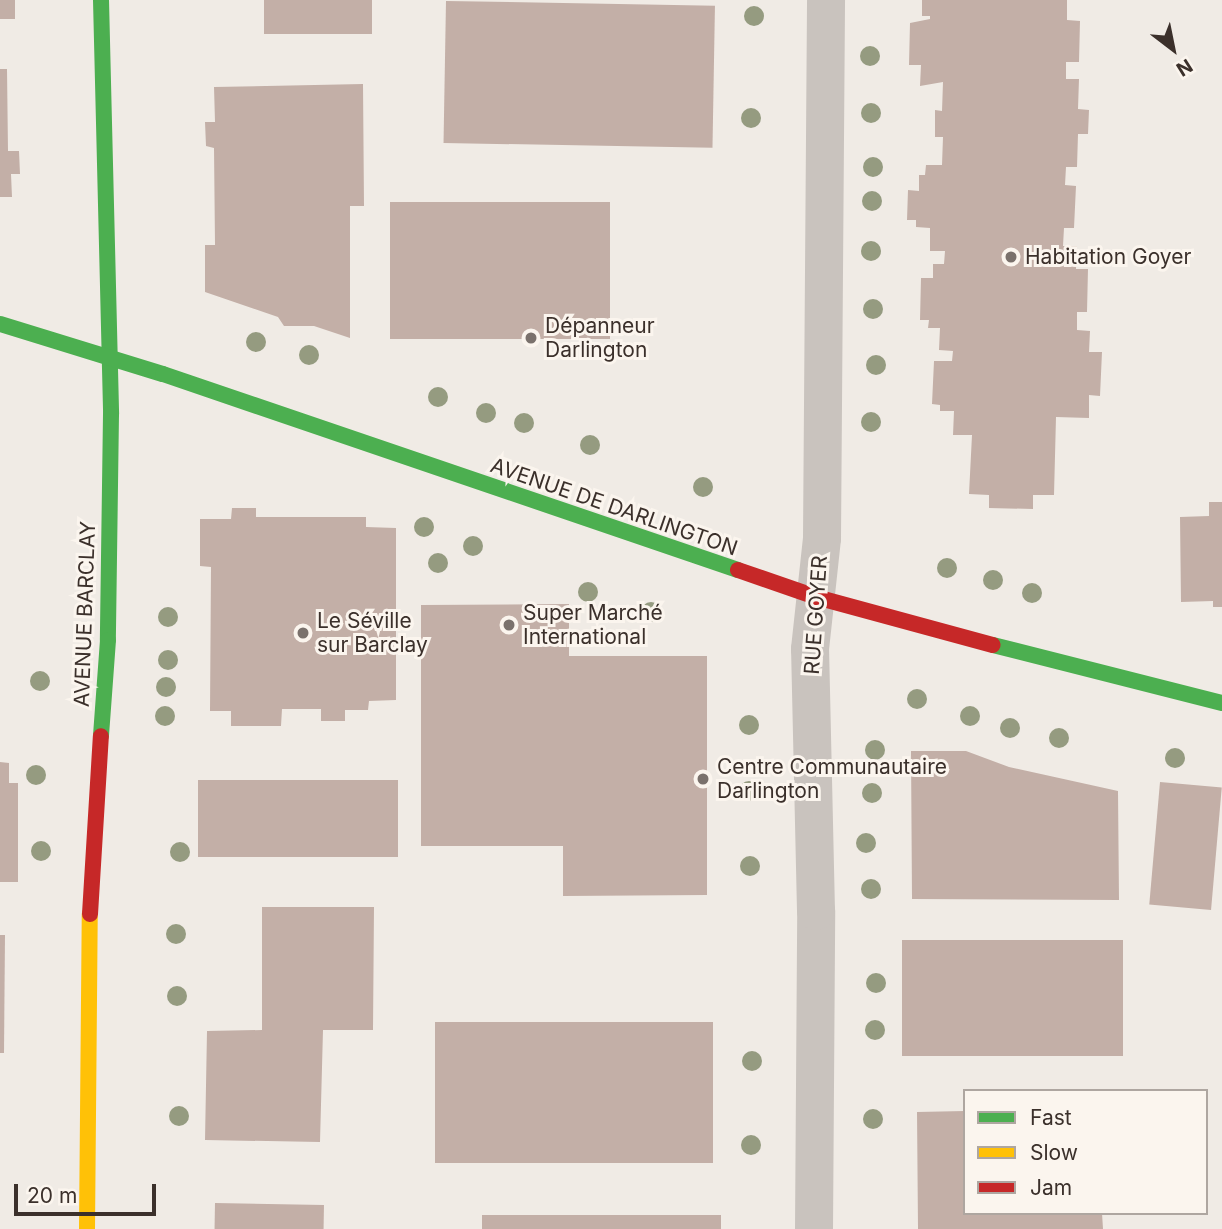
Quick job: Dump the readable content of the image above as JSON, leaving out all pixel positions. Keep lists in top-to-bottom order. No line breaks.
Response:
{"streets":{"street":["AVENUE DE DARLINGTON","AVENUE BARCLAY","RUE GOYER"]},"crossings":[["AVENUE DE DARLINGTON","AVENUE BARCLAY"],["AVENUE DE DARLINGTON","RUE GOYER"]],"places":["Habitation Goyer","Dépanneur Darlington","Super Marché International","Le Séville sur Barclay","Centre Communautaire Darlington"],"legend":["Fast","Slow","Jam"],"scale_bar":"20 m","north":"bottom right"}
